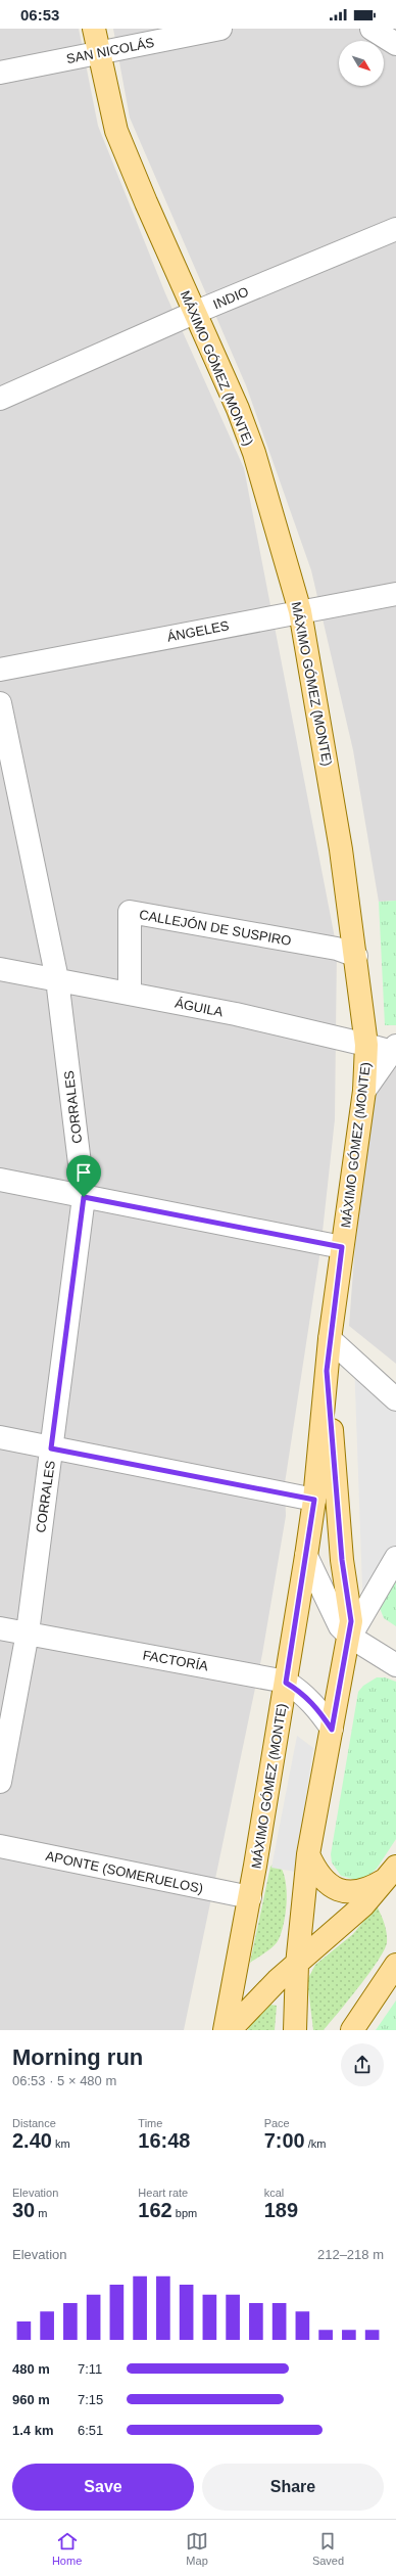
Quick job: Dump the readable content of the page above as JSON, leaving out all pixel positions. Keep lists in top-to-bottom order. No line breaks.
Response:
{"streets":{"main road":["MÁXIMO GÓMEZ (MONTE)"],"street":["SAN NICOLÁS","INDIO","ÁNGELES","CALLEJÓN DE SUSPIRO","ÁGUILA","CORRALES","FACTORÍA","APONTE (SOMERUELOS)"]},"crossings":[["SAN NICOLÁS","MÁXIMO GÓMEZ (MONTE)"],["INDIO","MÁXIMO GÓMEZ (MONTE)"],["MÁXIMO GÓMEZ (MONTE)","ÁNGELES"],["MÁXIMO GÓMEZ (MONTE)","CALLEJÓN DE SUSPIRO"],["MÁXIMO GÓMEZ (MONTE)","ÁGUILA"],["MÁXIMO GÓMEZ (MONTE)","FACTORÍA"],["MÁXIMO GÓMEZ (MONTE)","APONTE (SOMERUELOS)"],["CALLEJÓN DE SUSPIRO","ÁGUILA"],["ÁGUILA","CORRALES"],["CORRALES","FACTORÍA"]],"north":"bottom right","page":{"status":"06:53","heading":["Morning run","06:53 · 5 × 480 m"],"stats":[["Distance","2.40 km"],["Time","16:48"],["Pace","7:00 /km"],["Elevation","30 m"],["Heart rate","162 bpm"],["kcal","189"]],"chart":["Elevation","212–218 m"],"list":[{"name":"480 m","note":"7:11"},{"name":"960 m","note":"7:15"},{"name":"1.4 km","note":"6:51"}],"buttons":["Save","Share"],"tabs":["Home","Map","Saved"]}}
